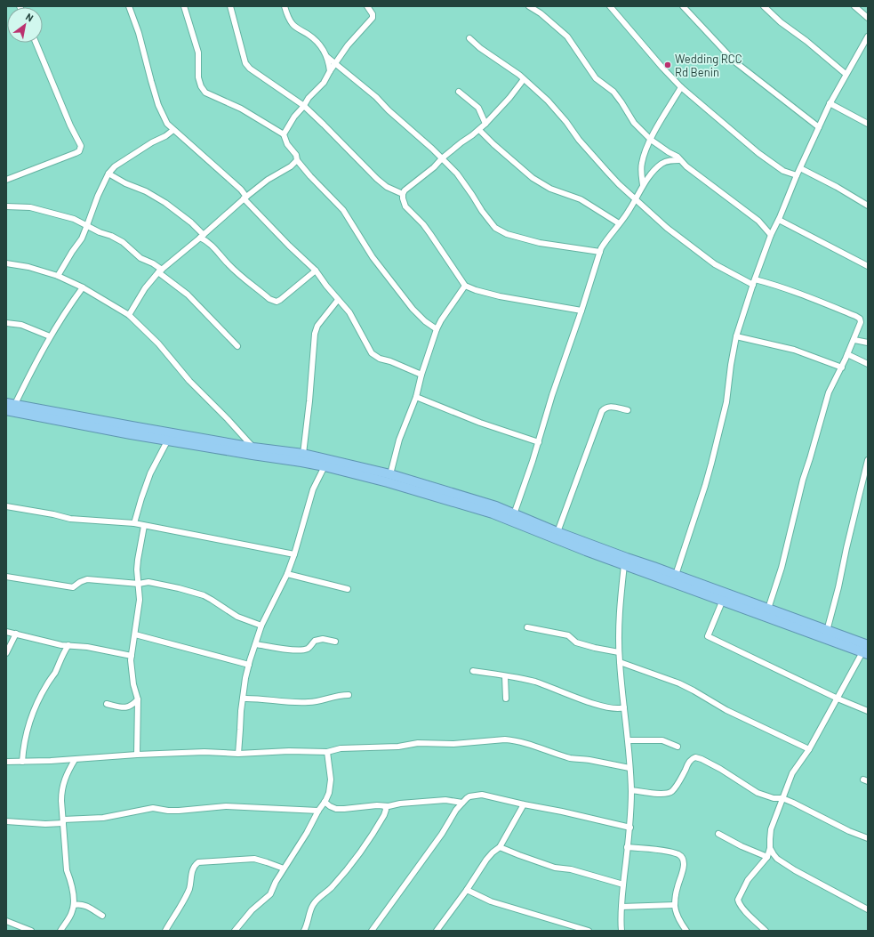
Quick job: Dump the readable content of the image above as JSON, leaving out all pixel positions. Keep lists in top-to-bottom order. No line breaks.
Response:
{"places":["Wedding RCC Rd Benin"],"north":"top right"}
